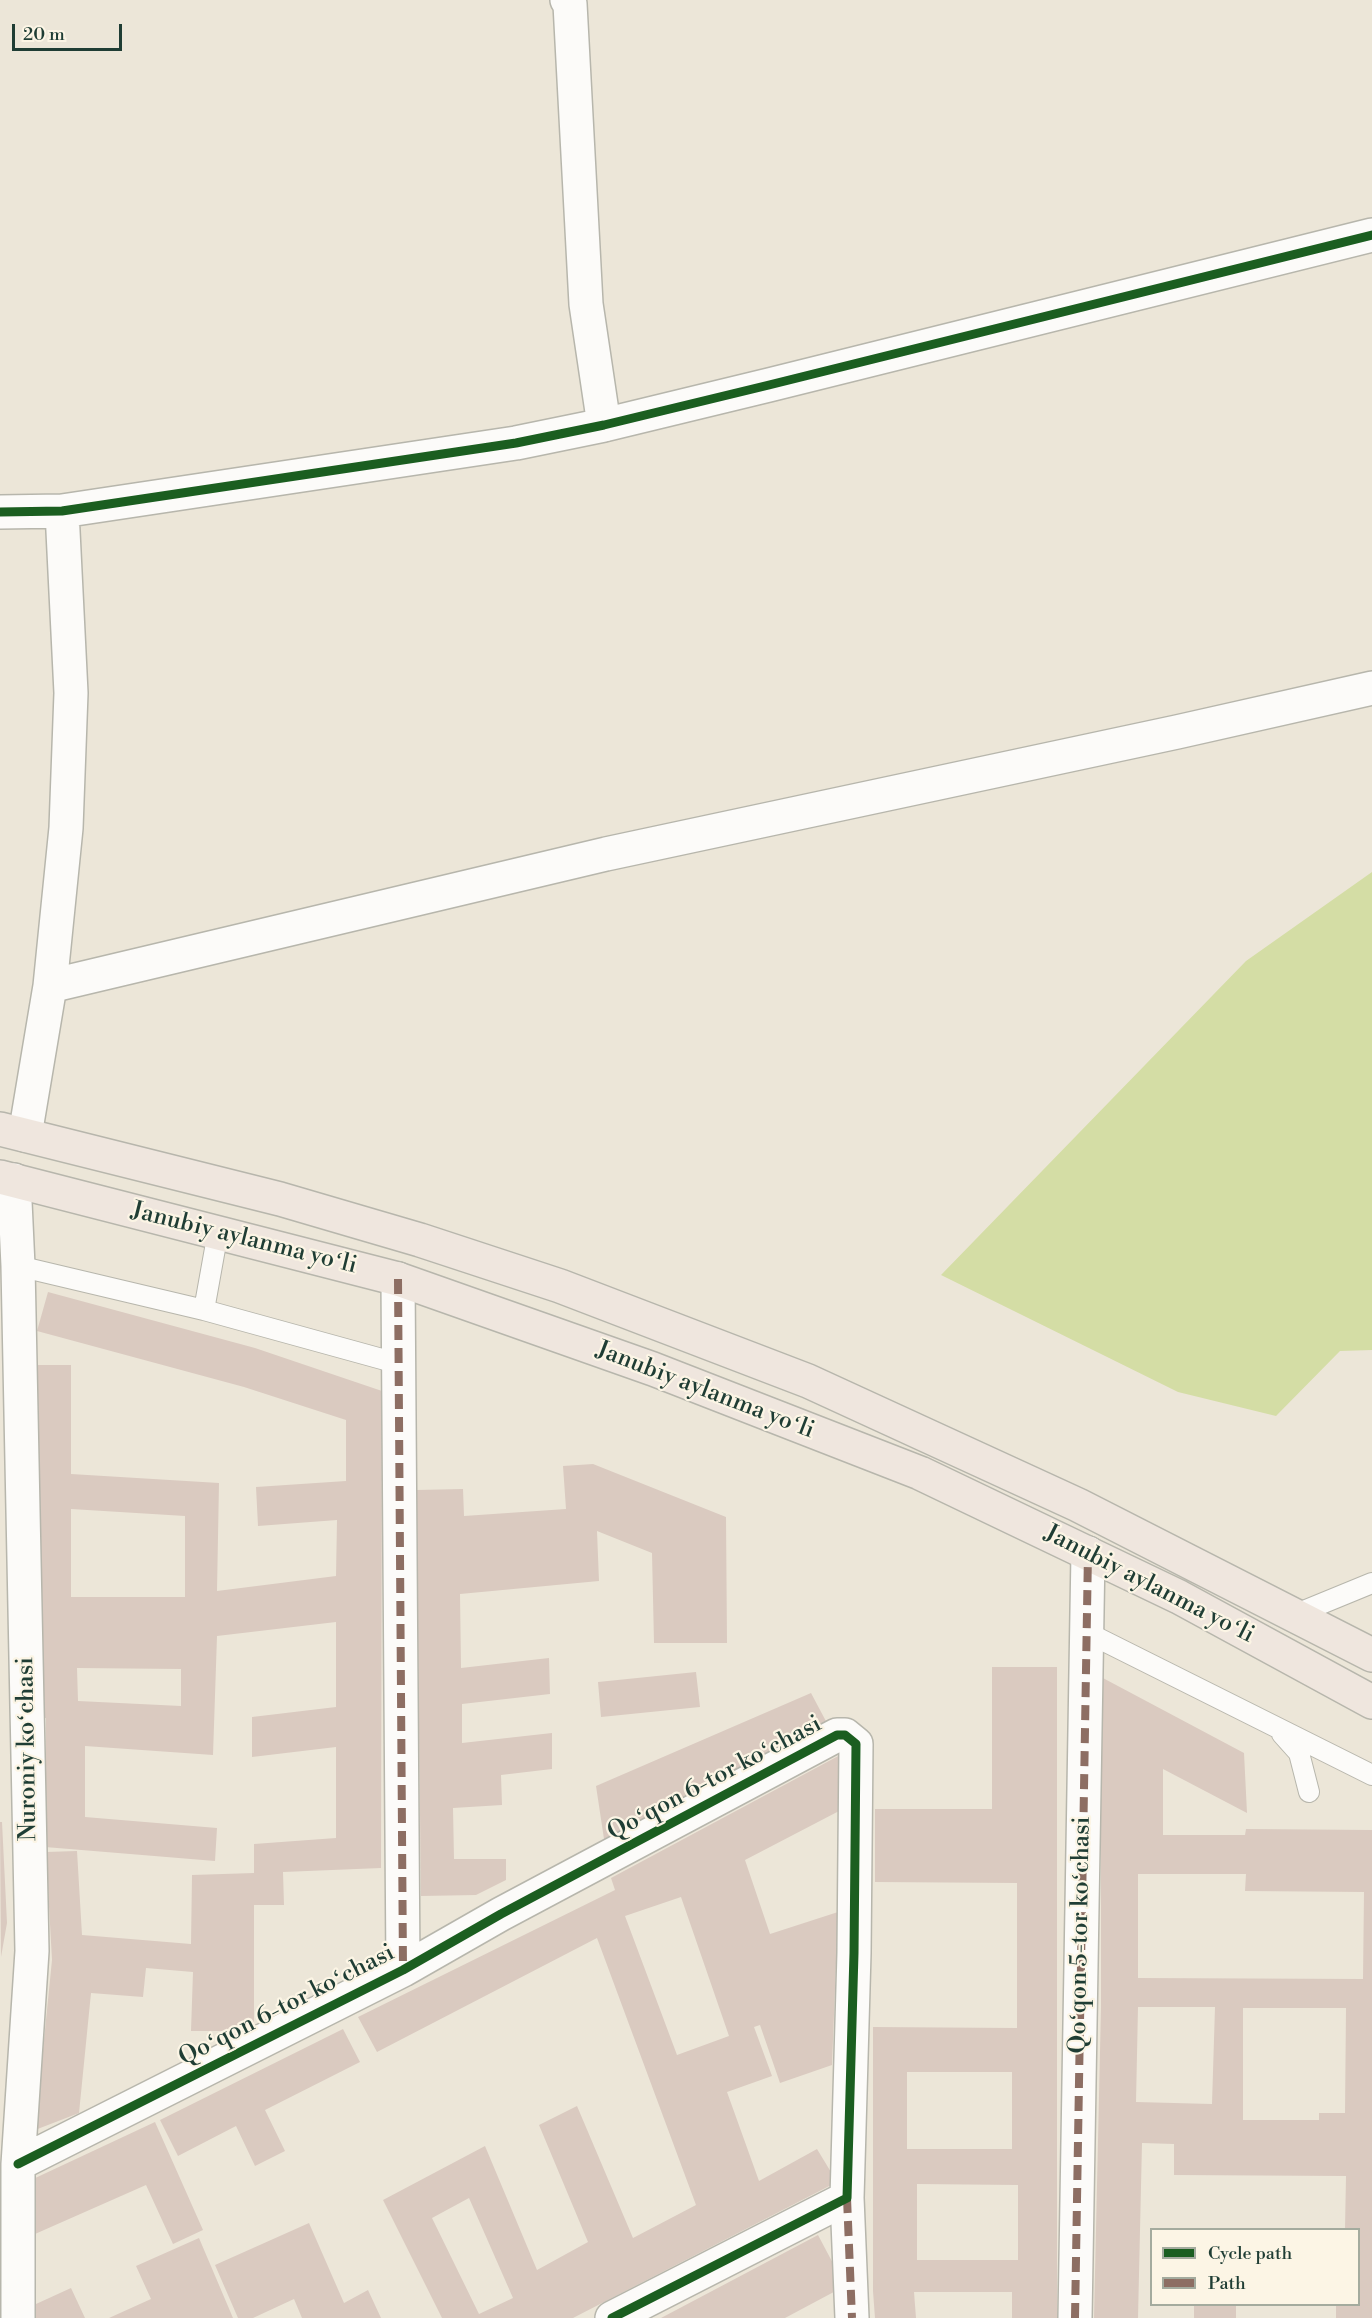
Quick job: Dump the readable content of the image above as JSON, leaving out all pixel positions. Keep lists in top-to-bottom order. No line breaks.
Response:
{"streets":{"highway":["Janubiy aylanma yoʻli"],"street":["Nuroniy koʻchasi","Qoʻqon 6-tor koʻchasi","Qoʻqon 5-tor koʻchasi"]},"crossings":[["Janubiy aylanma yoʻli","Nuroniy koʻchasi"],["Janubiy aylanma yoʻli","Qoʻqon 5-tor koʻchasi"],["Nuroniy koʻchasi","Qoʻqon 6-tor koʻchasi"]],"legend":["Cycle path","Path"],"scale_bar":"20 m"}
